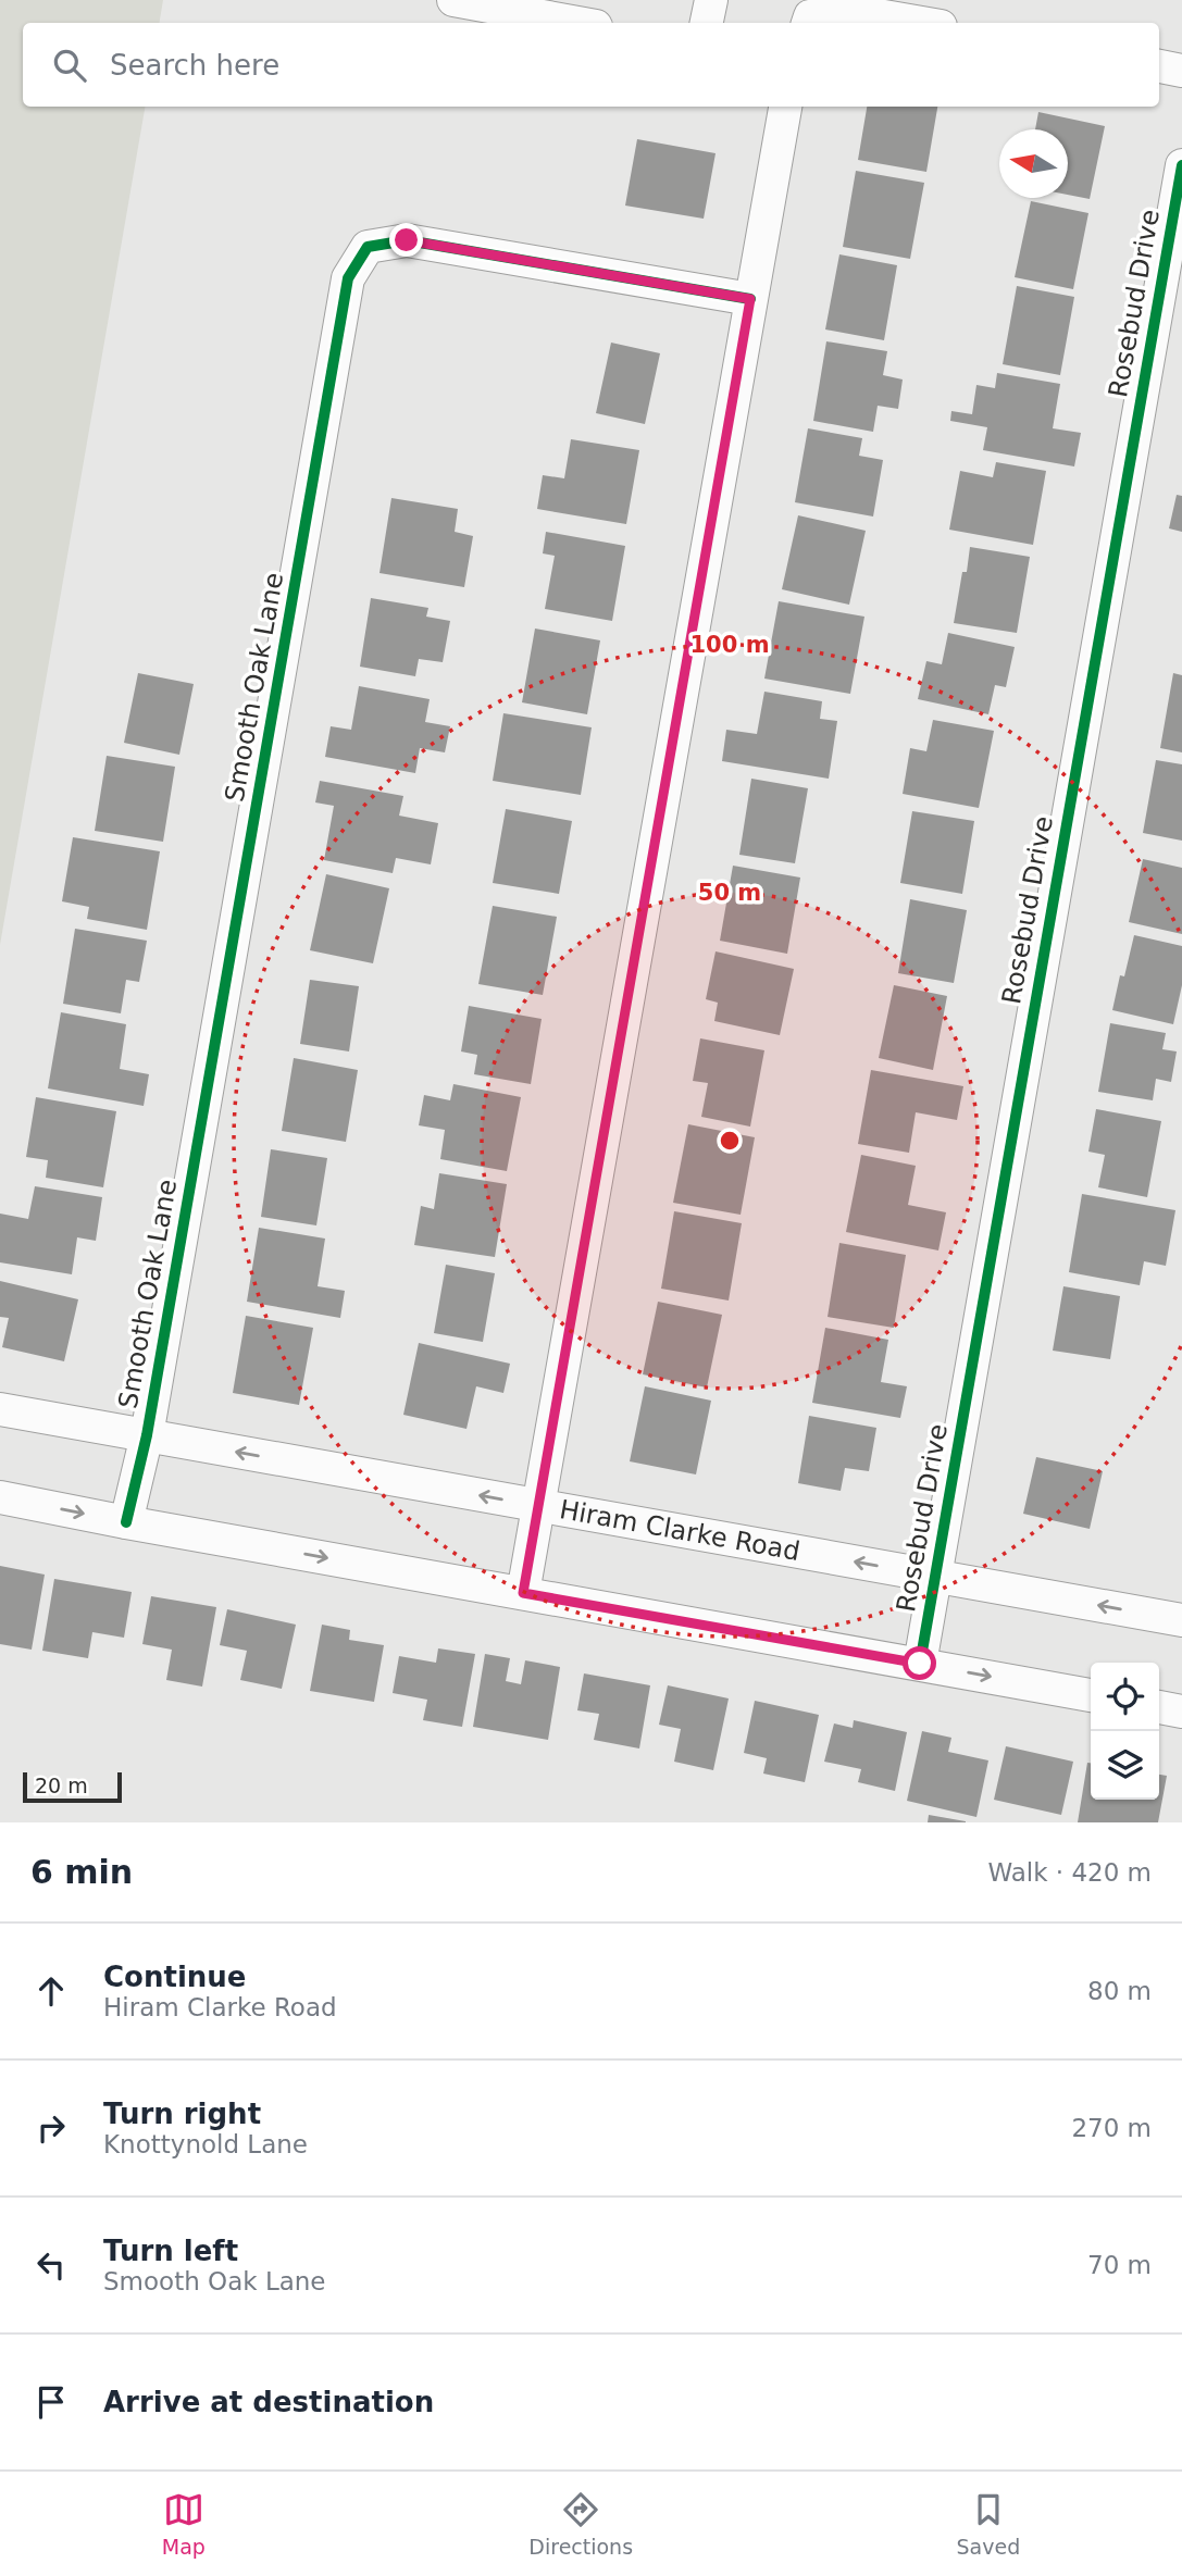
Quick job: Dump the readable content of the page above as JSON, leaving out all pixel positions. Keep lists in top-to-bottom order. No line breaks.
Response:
{"streets":{"street":["Rosebud Drive","Smooth Oak Lane","Hiram Clarke Road"]},"crossings":[["Rosebud Drive","Hiram Clarke Road"],["Smooth Oak Lane","Hiram Clarke Road"]],"scale_bar":"20 m","north":"left","page":{"search":"Search here","scale":"20 m","heading":["6 min","Walk · 420 m"],"list":[["Continue","Hiram Clarke Road","80 m"],["Turn right","Knottynold Lane","270 m"],["Turn left","Smooth Oak Lane","70 m"],"Arrive at destination"],"nav":["Map","Directions","Saved"]},"rings":["100 m","50 m"]}
